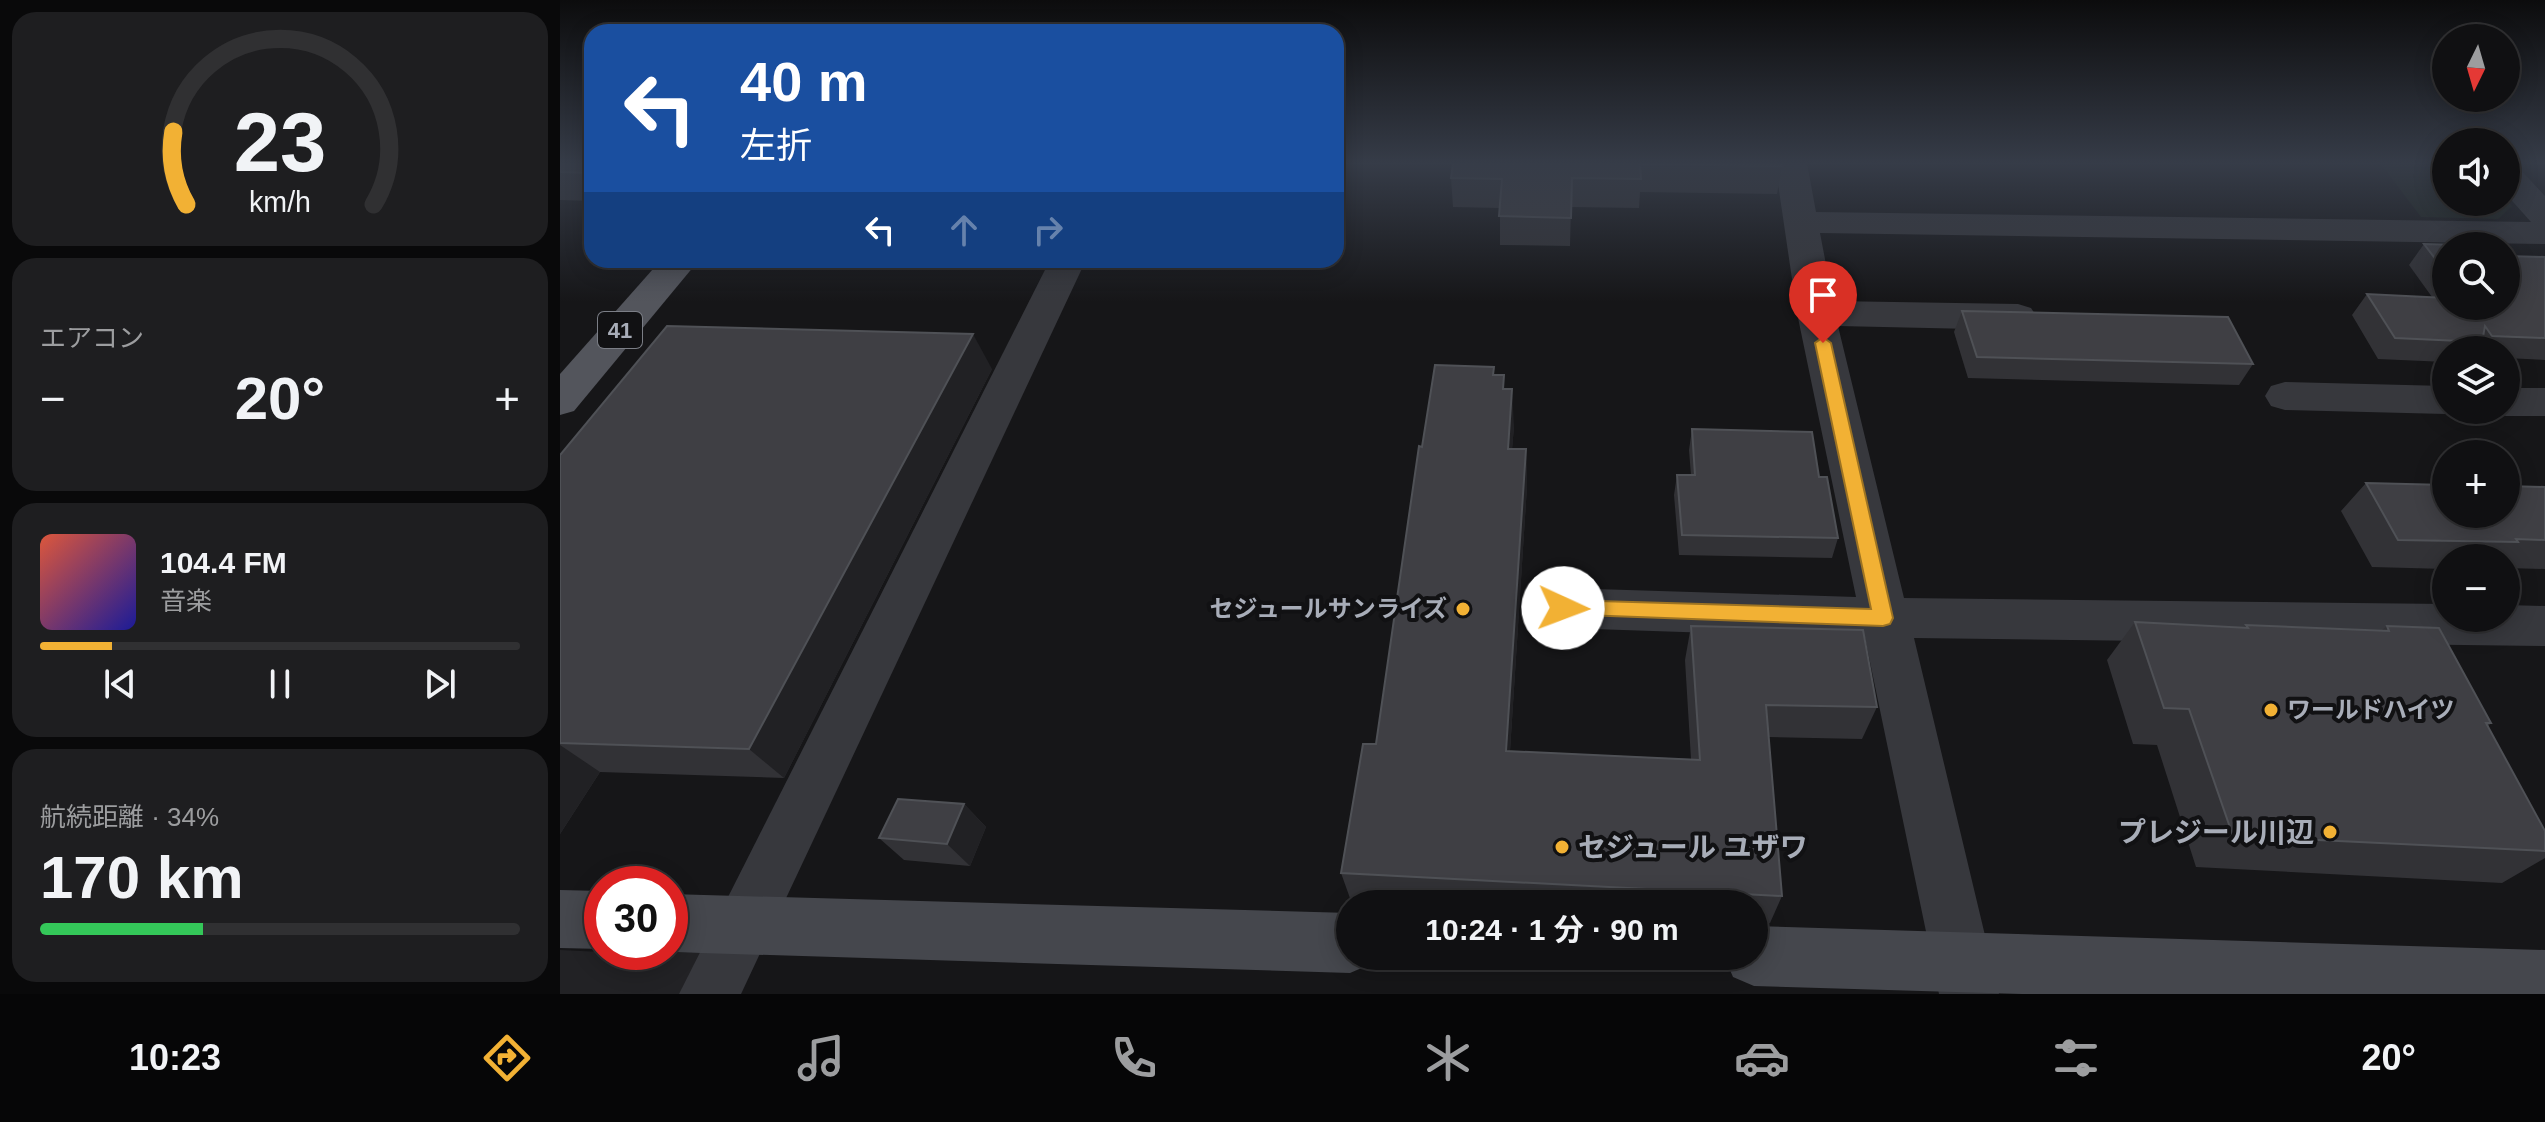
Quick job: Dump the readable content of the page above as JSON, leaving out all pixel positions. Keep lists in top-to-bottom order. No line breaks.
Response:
{"streets":{"main road":["41"]},"places":["セジュールサンライズ","ワールドハイツ","プレジール川辺","セジュール ユザワ"],"north":"bottom","page":{"map_buttons":["+","−"],"turn":["40 m","左折"],"tile":["エアコン",["航続距離 · 34%","170 km"]],"heat":["−","20°","+"],"song":["104.4 FM","音楽"],"limit":"30","trip":"10:24 · 1 分 · 90 m","tabs":["10:23","20°"],"gauge":["23","km/h"]}}
